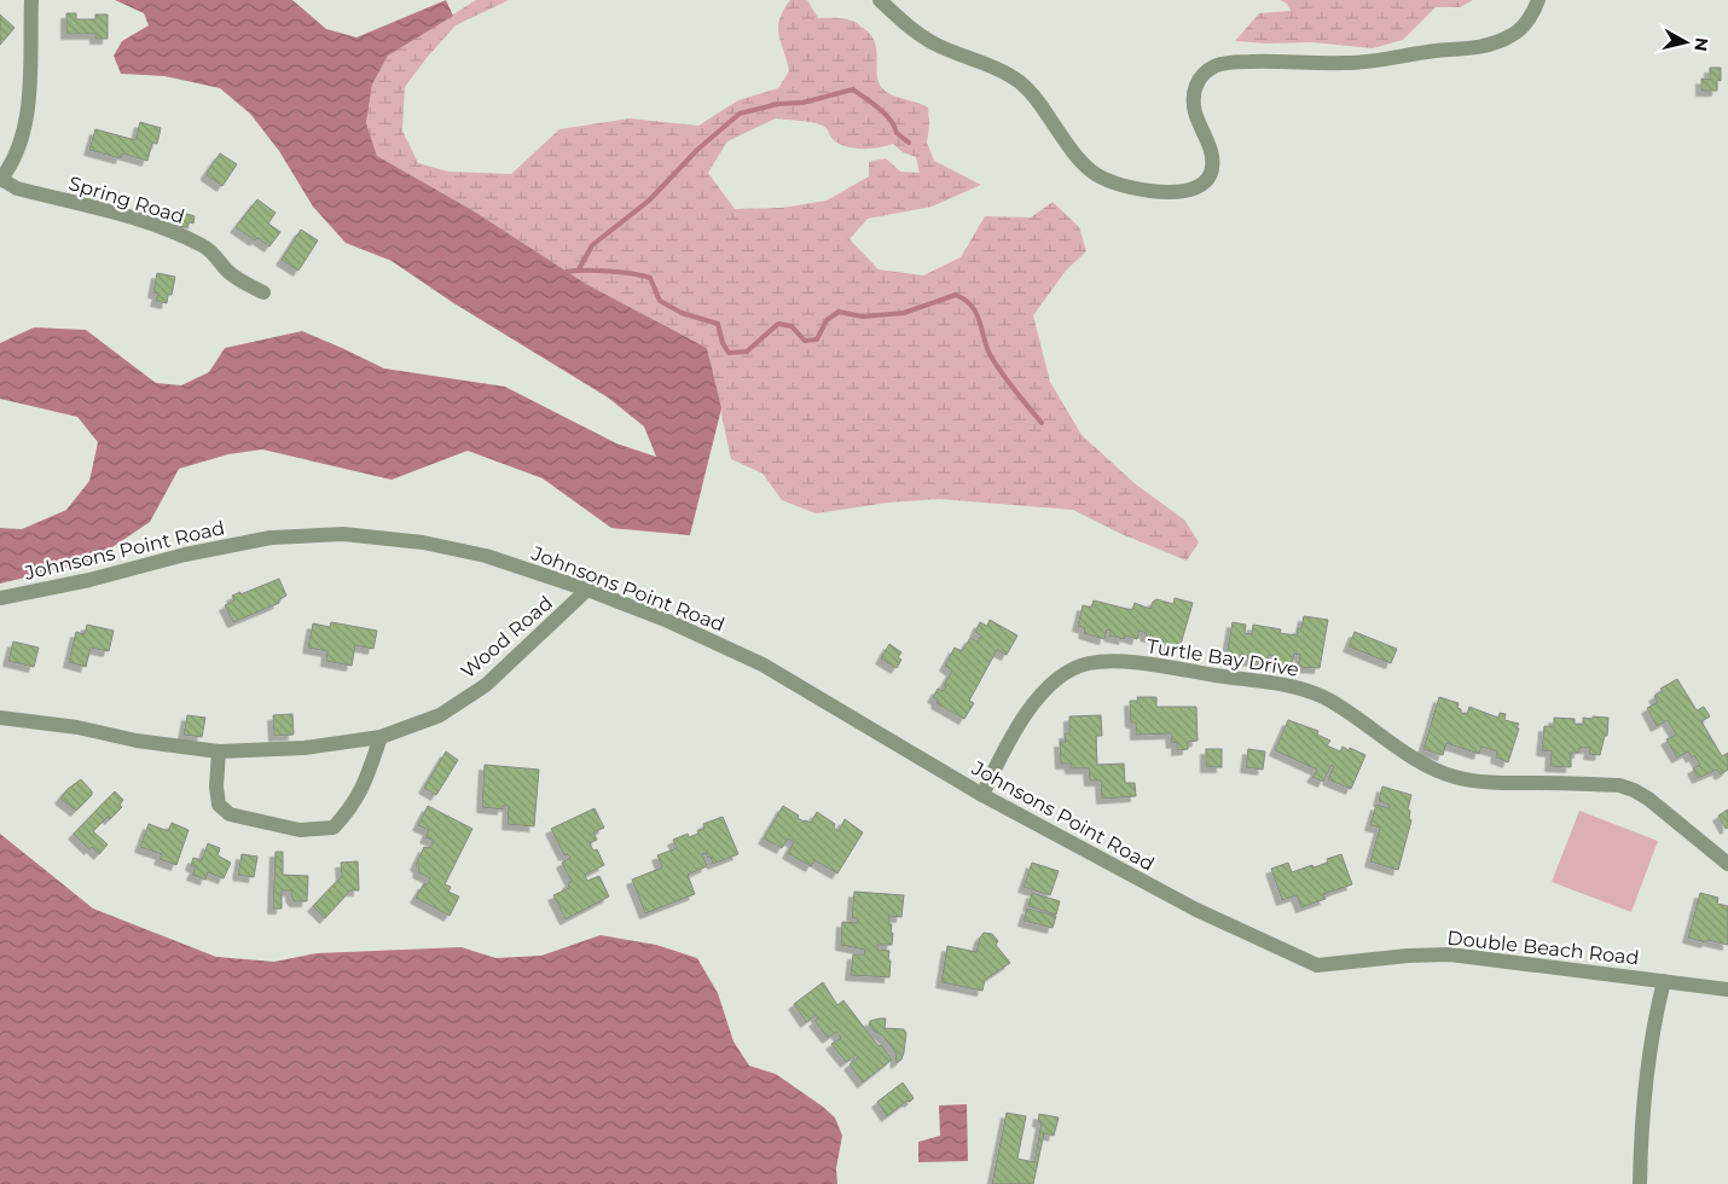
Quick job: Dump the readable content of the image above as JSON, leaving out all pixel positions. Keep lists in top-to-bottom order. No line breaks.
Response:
{"streets":{"street":["Spring Road","Johnsons Point Road","Wood Road","Turtle Bay Drive","Double Beach Road"]},"crossings":[["Johnsons Point Road","Wood Road"],["Johnsons Point Road","Turtle Bay Drive"],["Johnsons Point Road","Double Beach Road"]],"north":"right"}
